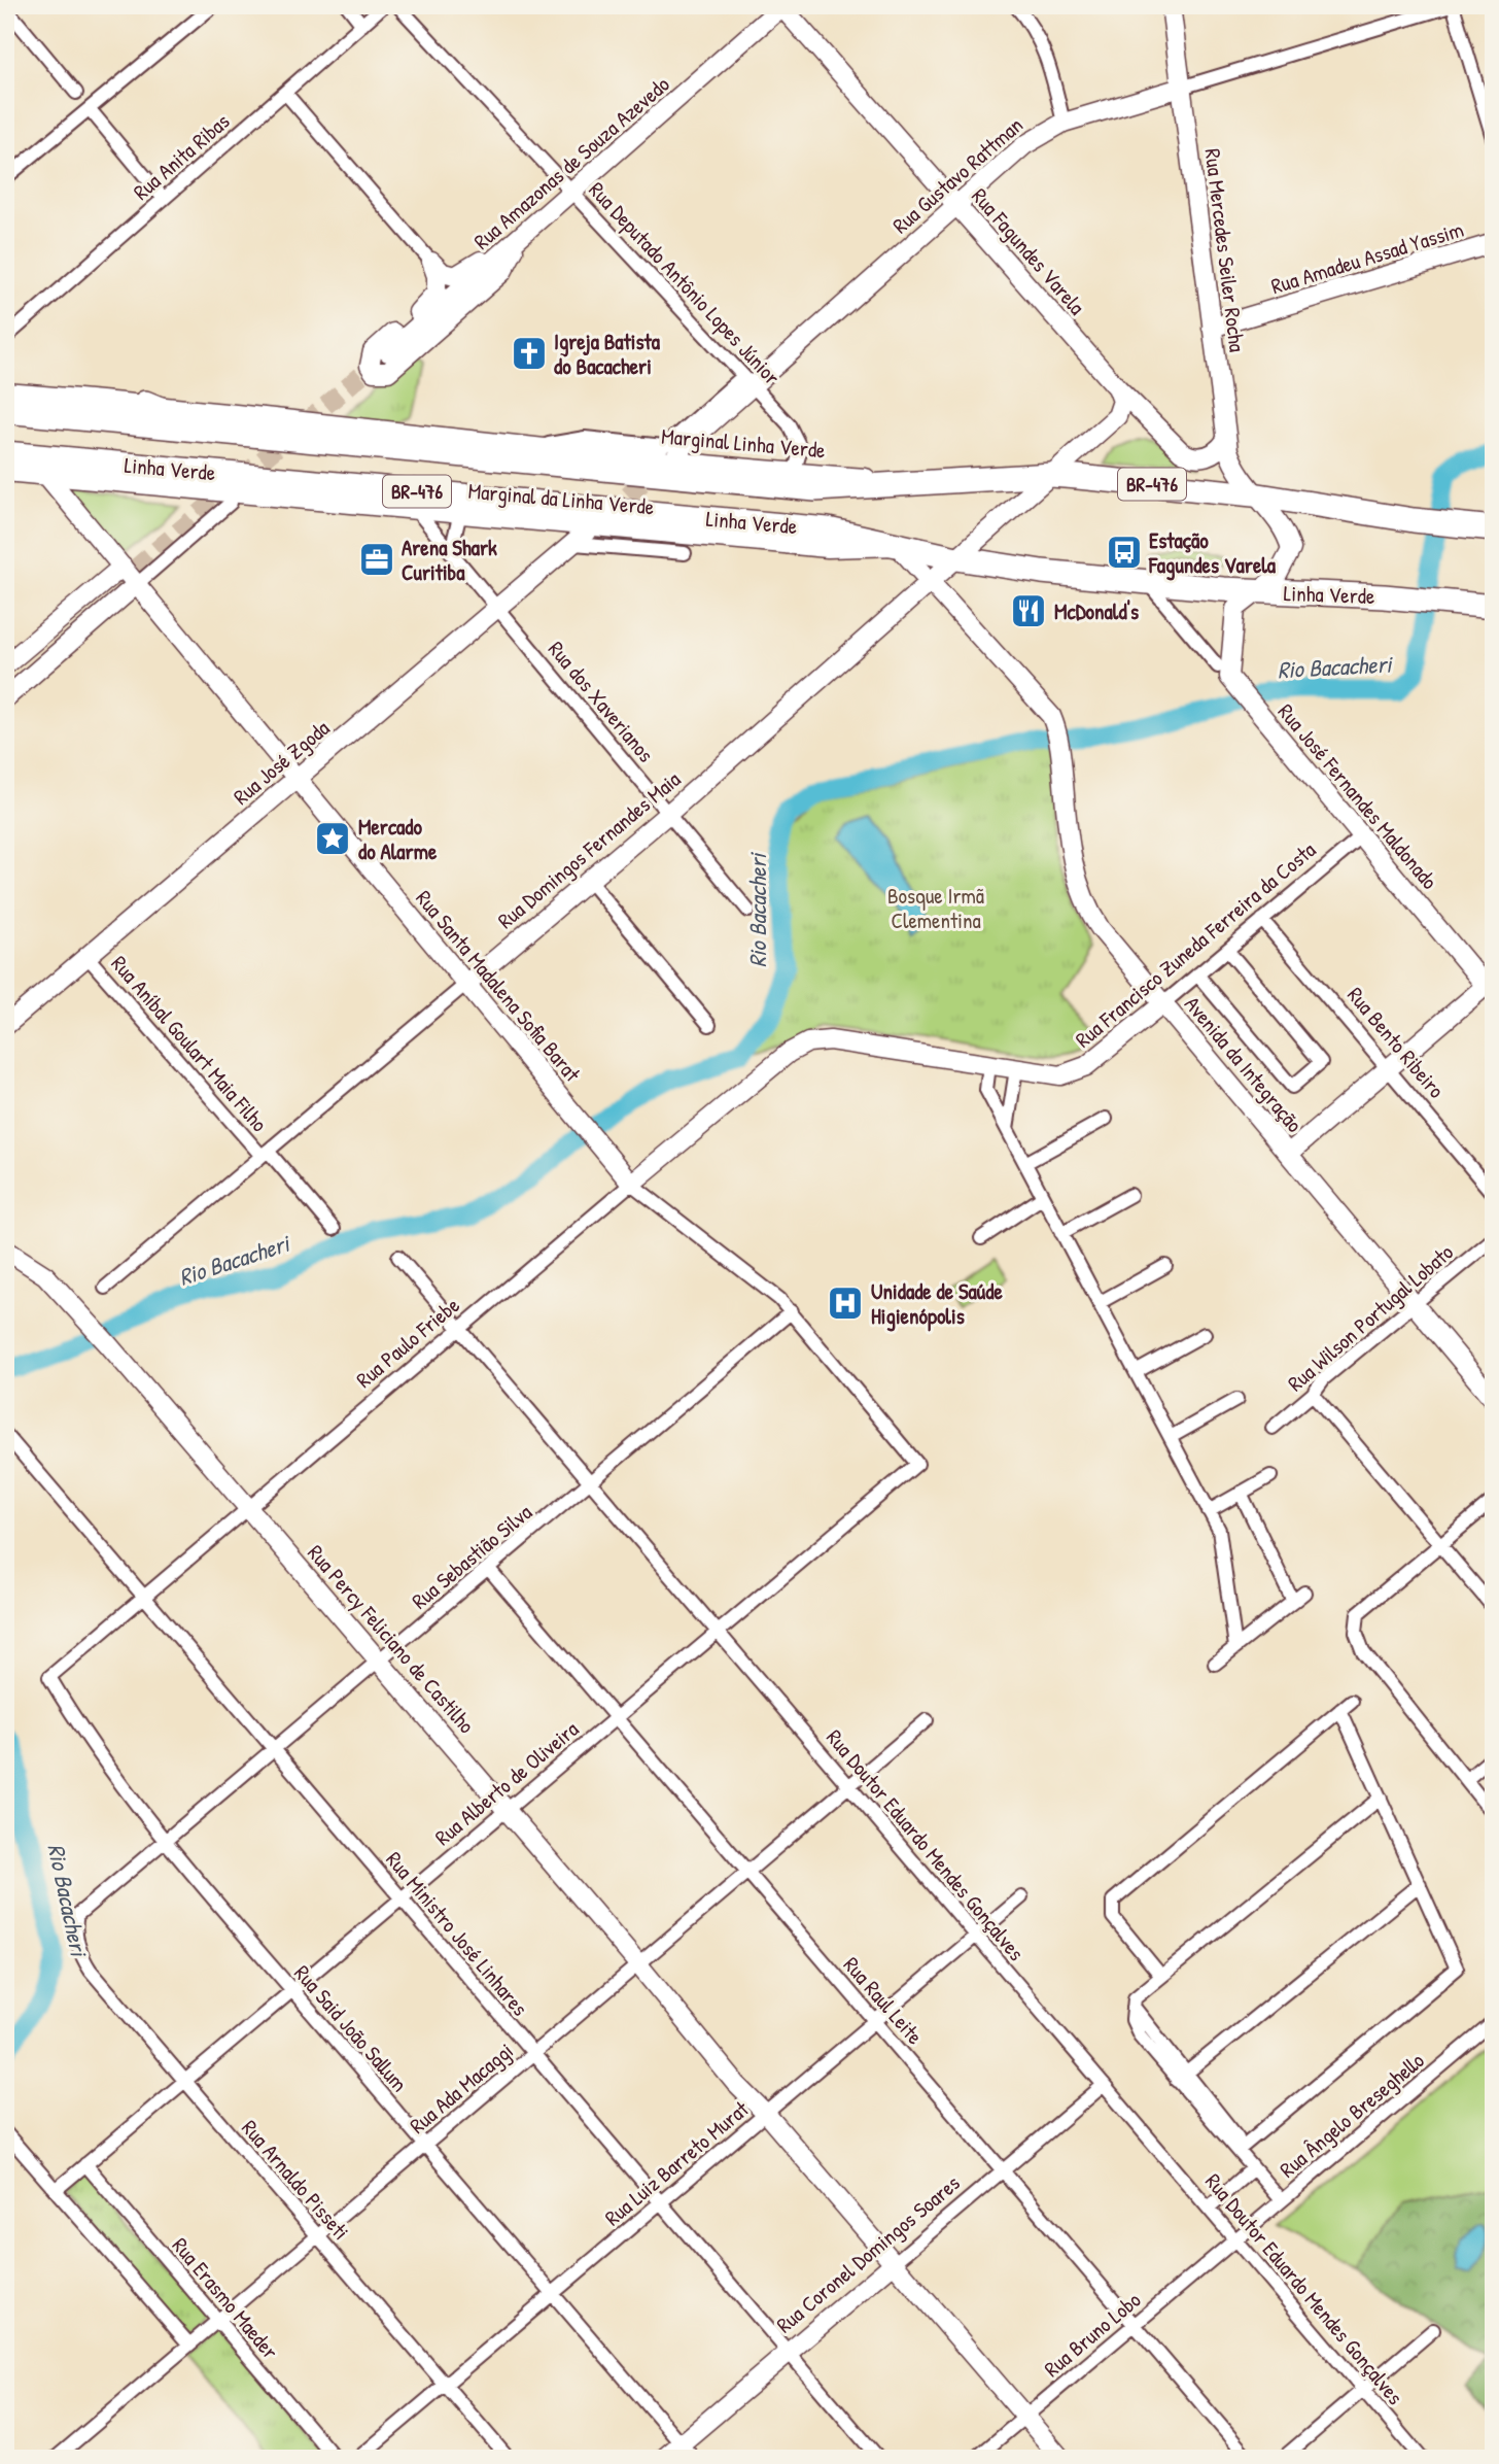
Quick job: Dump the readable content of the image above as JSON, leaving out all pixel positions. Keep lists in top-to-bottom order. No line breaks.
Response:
{"streets":{"highway":["Linha Verde","BR-476"],"main road":["Rua Amazonas de Souza Azevedo","Rua Gustavo Rattman","Rua Mercedes Seiler Rocha","Rua Fagundes Varela","Rua Amadeu Assad Yassim","Marginal Linha Verde","Marginal da Linha Verde","Rua José Zgoda","Rua José Fernandes Maldonado","Rua Domingos Fernandes Maia","Rua Francisco Zuneda Ferreira da Costa","Rua Santa Madalena Sofia Barat","Avenida da Integração","Rua Paulo Friebe","Rua Percy Feliciano de Castilho","Rua Coronel Domingos Soares"],"street":["Rua Anita Ribas","Rua Deputado Antônio Lopes Júnior","Rua dos Xaverianos","Rua Bento Ribeiro","Rua Aníbal Goulart Maia Filho","Rua Wilson Portugal Lobato","Rua Sebastião Silva","Rua Alberto de Oliveira","Rua Doutor Eduardo Mendes Gonçalves","Rua Ministro José Linhares","Rua Raul Leite","Rua Said João Sallum","Rua Ada Macaggi","Rua Ângelo Breseghello","Rua Luiz Barreto Murat","Rua Arnaldo Pisseti","Rua Erasmo Maeder","Rua Bruno Lobo"]},"crossings":[["Rua Amazonas de Souza Azevedo","Rua Fagundes Varela"],["Rua Amazonas de Souza Azevedo","Rua Deputado Antônio Lopes Júnior"],["Rua Gustavo Rattman","Rua Mercedes Seiler Rocha"],["Rua Gustavo Rattman","Rua Fagundes Varela"],["Rua Gustavo Rattman","Rua Deputado Antônio Lopes Júnior"],["Rua Mercedes Seiler Rocha","Rua Fagundes Varela"],["Rua Mercedes Seiler Rocha","Rua Amadeu Assad Yassim"],["Rua Mercedes Seiler Rocha","Linha Verde"],["Rua Mercedes Seiler Rocha","Rua José Fernandes Maldonado"],["Rua Fagundes Varela","Rua Domingos Fernandes Maia"],["Rua Deputado Antônio Lopes Júnior","Marginal Linha Verde"],["Marginal Linha Verde","Linha Verde"],["Linha Verde","Marginal da Linha Verde"],["Linha Verde","Rua José Fernandes Maldonado"],["Linha Verde","Rua Domingos Fernandes Maia"],["Marginal da Linha Verde","Rua dos Xaverianos"],["Marginal da Linha Verde","Rua Santa Madalena Sofia Barat"],["Rua dos Xaverianos","Rua José Zgoda"],["Rua dos Xaverianos","Rua Domingos Fernandes Maia"],["Rua José Zgoda","Rua Santa Madalena Sofia Barat"],["Rua José Zgoda","Rua Aníbal Goulart Maia Filho"],["Rua José Fernandes Maldonado","Rua Francisco Zuneda Ferreira da Costa"],["Rua Domingos Fernandes Maia","Rua Santa Madalena Sofia Barat"],["Rua Domingos Fernandes Maia","Rua Aníbal Goulart Maia Filho"],["Rua Domingos Fernandes Maia","Avenida da Integração"],["Rua Francisco Zuneda Ferreira da Costa","Rua Bento Ribeiro"],["Rua Francisco Zuneda Ferreira da Costa","Avenida da Integração"],["Rua Francisco Zuneda Ferreira da Costa","Rua Paulo Friebe"],["Rua Santa Madalena Sofia Barat","Rua Paulo Friebe"],["Rua Santa Madalena Sofia Barat","Rua Sebastião Silva"],["Rua Santa Madalena Sofia Barat","Rua Alberto de Oliveira"],["Avenida da Integração","Rua Wilson Portugal Lobato"],["Rua Paulo Friebe","Rua Percy Feliciano de Castilho"],["Rua Paulo Friebe","Rua Doutor Eduardo Mendes Gonçalves"],["Rua Paulo Friebe","Rua Ministro José Linhares"],["Rua Paulo Friebe","Rua Said João Sallum"],["Rua Sebastião Silva","Rua Percy Feliciano de Castilho"],["Rua Sebastião Silva","Rua Doutor Eduardo Mendes Gonçalves"],["Rua Sebastião Silva","Rua Ministro José Linhares"],["Rua Sebastião Silva","Rua Raul Leite"],["Rua Sebastião Silva","Rua Said João Sallum"],["Rua Sebastião Silva","Rua Arnaldo Pisseti"],["Rua Percy Feliciano de Castilho","Rua Alberto de Oliveira"],["Rua Percy Feliciano de Castilho","Rua Ada Macaggi"],["Rua Percy Feliciano de Castilho","Rua Luiz Barreto Murat"],["Rua Percy Feliciano de Castilho","Rua Coronel Domingos Soares"],["Rua Percy Feliciano de Castilho","Rua Bruno Lobo"],["Rua Alberto de Oliveira","Rua Doutor Eduardo Mendes Gonçalves"],["Rua Alberto de Oliveira","Rua Ministro José Linhares"],["Rua Alberto de Oliveira","Rua Raul Leite"],["Rua Alberto de Oliveira","Rua Said João Sallum"],["Rua Alberto de Oliveira","Rua Arnaldo Pisseti"],["Rua Alberto de Oliveira","Rua Erasmo Maeder"],["Rua Doutor Eduardo Mendes Gonçalves","Rua Ada Macaggi"],["Rua Doutor Eduardo Mendes Gonçalves","Rua Ângelo Breseghello"],["Rua Doutor Eduardo Mendes Gonçalves","Rua Luiz Barreto Murat"],["Rua Doutor Eduardo Mendes Gonçalves","Rua Coronel Domingos Soares"],["Rua Doutor Eduardo Mendes Gonçalves","Rua Bruno Lobo"],["Rua Ministro José Linhares","Rua Ada Macaggi"],["Rua Ministro José Linhares","Rua Luiz Barreto Murat"],["Rua Ministro José Linhares","Rua Coronel Domingos Soares"],["Rua Raul Leite","Rua Ada Macaggi"],["Rua Raul Leite","Rua Luiz Barreto Murat"],["Rua Raul Leite","Rua Coronel Domingos Soares"],["Rua Raul Leite","Rua Bruno Lobo"],["Rua Said João Sallum","Rua Ada Macaggi"],["Rua Said João Sallum","Rua Luiz Barreto Murat"],["Rua Said João Sallum","Rua Coronel Domingos Soares"],["Rua Ada Macaggi","Rua Arnaldo Pisseti"],["Rua Ada Macaggi","Rua Erasmo Maeder"],["Rua Ângelo Breseghello","Rua Bruno Lobo"],["Rua Luiz Barreto Murat","Rua Arnaldo Pisseti"]],"water":["Rio Bacacheri"],"parks":["Bosque Irmã Clementina"],"places":{"church":["Igreja Batista do Bacacheri"],"bus stop":["Estação Fagundes Varela"],"office":["Arena Shark Curitiba"],"restaurant":["McDonald's"],"place":["Mercado do Alarme"],"hospital":["Unidade de Saúde Higienópolis"]}}
